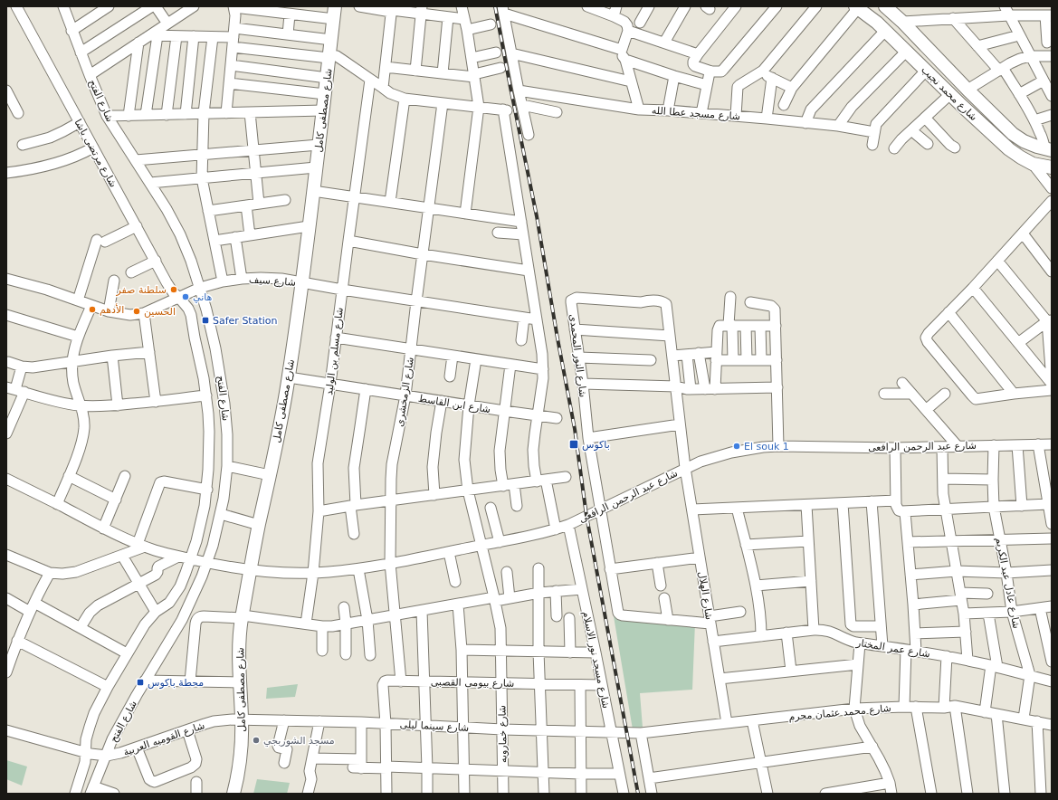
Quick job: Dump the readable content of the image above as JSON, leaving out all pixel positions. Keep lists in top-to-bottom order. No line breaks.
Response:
{"streets":{"main road":["شارع محمد نجيب","شارع مصطفى كامل"],"street":["شارع الفتح","شارع مسجد عطا الله","شارع مرتضى باشا","شارع سيف","شارع مسلم بن الوليد","شارع النور المحمدى","شارع الزمخشرى","شارع ابن القاسط","شارع عبد الرحمن الرافعى","شارع عادل عبد الكريم","شارع الهلال","شارع عمر المختار","شارع مسجد نور الاسلام","شارع بيومى القصبى","شارع محمد عثمان محرم","شارع سينما ليلى","شارع خمارويه","شارع القوميه العربية"]},"crossings":[["شارع الفتح","شارع مرتضى باشا"],["شارع الفتح","شارع سيف"],["شارع الفتح","شارع عبد الرحمن الرافعى"],["شارع الفتح","شارع القوميه العربية"],["شارع مصطفى كامل","شارع سيف"],["شارع مصطفى كامل","شارع ابن القاسط"],["شارع مصطفى كامل","شارع عبد الرحمن الرافعى"],["شارع مصطفى كامل","شارع سينما ليلى"],["شارع مصطفى كامل","شارع القوميه العربية"],["شارع مرتضى باشا","شارع سيف"],["شارع سيف","شارع مسلم بن الوليد"],["شارع سيف","شارع الزمخشرى"],["شارع مسلم بن الوليد","شارع ابن القاسط"],["شارع مسلم بن الوليد","شارع عبد الرحمن الرافعى"],["شارع النور المحمدى","شارع عبد الرحمن الرافعى"],["شارع النور المحمدى","شارع الهلال"],["شارع الزمخشرى","شارع ابن القاسط"],["شارع الزمخشرى","شارع عبد الرحمن الرافعى"],["شارع الزمخشرى","شارع بيومى القصبى"],["شارع ابن القاسط","شارع خمارويه"],["شارع عبد الرحمن الرافعى","شارع عادل عبد الكريم"],["شارع عبد الرحمن الرافعى","شارع الهلال"],["شارع عبد الرحمن الرافعى","شارع مسجد نور الاسلام"],["شارع عبد الرحمن الرافعى","شارع خمارويه"],["شارع عادل عبد الكريم","شارع عمر المختار"],["شارع عادل عبد الكريم","شارع محمد عثمان محرم"],["شارع الهلال","شارع عمر المختار"],["شارع الهلال","شارع محمد عثمان محرم"],["شارع مسجد نور الاسلام","شارع بيومى القصبى"],["شارع مسجد نور الاسلام","شارع سينما ليلى"],["شارع بيومى القصبى","شارع سينما ليلى"],["شارع بيومى القصبى","شارع خمارويه"],["شارع محمد عثمان محرم","شارع سينما ليلى"],["شارع سينما ليلى","شارع خمارويه"],["شارع سينما ليلى","شارع القوميه العربية"]],"places":{"other":["سلطنة صفر","هاني","الأدهم","الحسين","El souk 1","مسجد الشوربجي"],"transit":["Safer Station","باكوس","محطة باكوس"]}}
